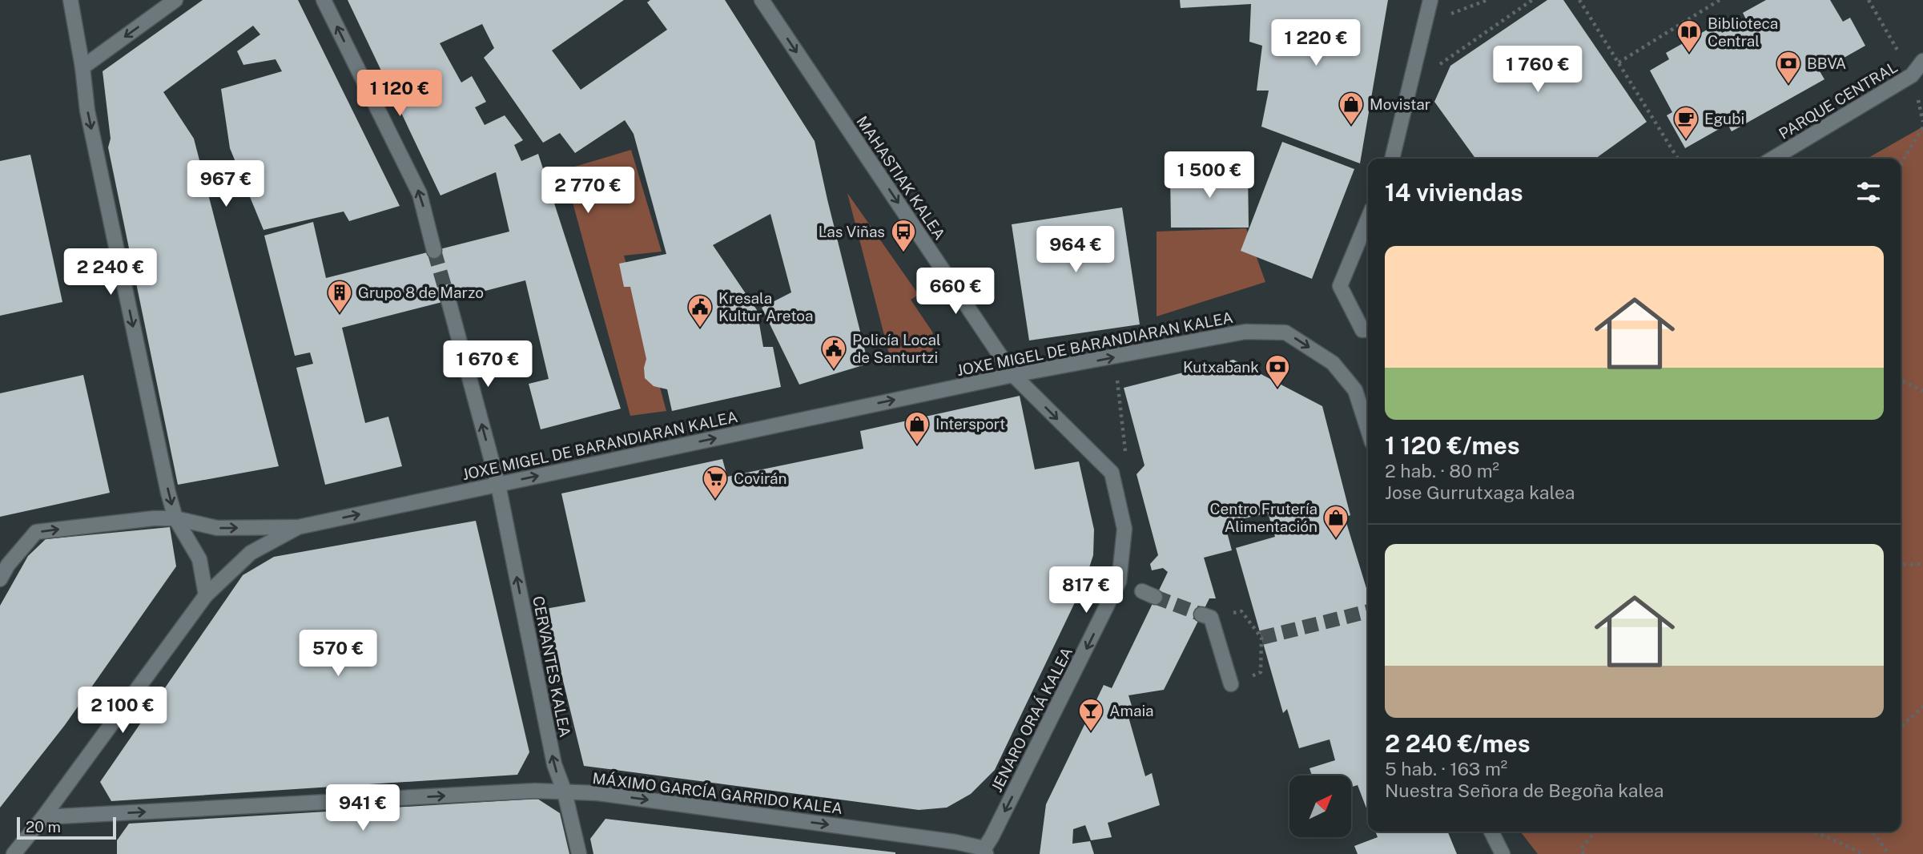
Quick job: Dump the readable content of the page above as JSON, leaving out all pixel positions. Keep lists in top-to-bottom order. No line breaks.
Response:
{"streets":{"street":["PARQUE CENTRAL","MAHASTIAK KALEA","JOXE MIGEL DE BARANDIARAN KALEA","CERVANTES KALEA","JENARO ORAÁ KALEA","MÁXIMO GARCÍA GARRIDO KALEA"]},"crossings":[["MAHASTIAK KALEA","JOXE MIGEL DE BARANDIARAN KALEA"],["MAHASTIAK KALEA","JENARO ORAÁ KALEA"],["JOXE MIGEL DE BARANDIARAN KALEA","CERVANTES KALEA"],["JOXE MIGEL DE BARANDIARAN KALEA","JENARO ORAÁ KALEA"],["JOXE MIGEL DE BARANDIARAN KALEA","MÁXIMO GARCÍA GARRIDO KALEA"],["CERVANTES KALEA","MÁXIMO GARCÍA GARRIDO KALEA"],["JENARO ORAÁ KALEA","MÁXIMO GARCÍA GARRIDO KALEA"]],"one_way":["MAHASTIAK KALEA","JOXE MIGEL DE BARANDIARAN KALEA","CERVANTES KALEA","JENARO ORAÁ KALEA","MÁXIMO GARCÍA GARRIDO KALEA"],"places":{"library":["Biblioteca Central"],"bank":["BBVA","Kutxabank"],"shop":["Movistar","Intersport","Centro Frutería Alimentación"],"cafe":["Egubi"],"bus stop":["Las Viñas"],"building":["Grupo 8 de Marzo"],"public building":["Kresala Kultur Aretoa","Policía Local de Santurtzi"],"supermarket":["Covirán"],"bar":["Amaia"]},"scale_bar":"20 m","north":"top right","page":{"price":["1 220 €","1 760 €","1 120 €","1 500 €","967 €","2 770 €","964 €","2 240 €","660 €","1 670 €","817 €","570 €","2 100 €","941 €"],"heading":"14 viviendas","list":[{"name":"1 120 €/mes","note":"2 hab. · 80 m² · Jose Gurrutxaga kalea"},{"name":"2 240 €/mes","note":"5 hab. · 163 m² · Nuestra Señora de Begoña kalea"}],"scale":"20 m"}}
